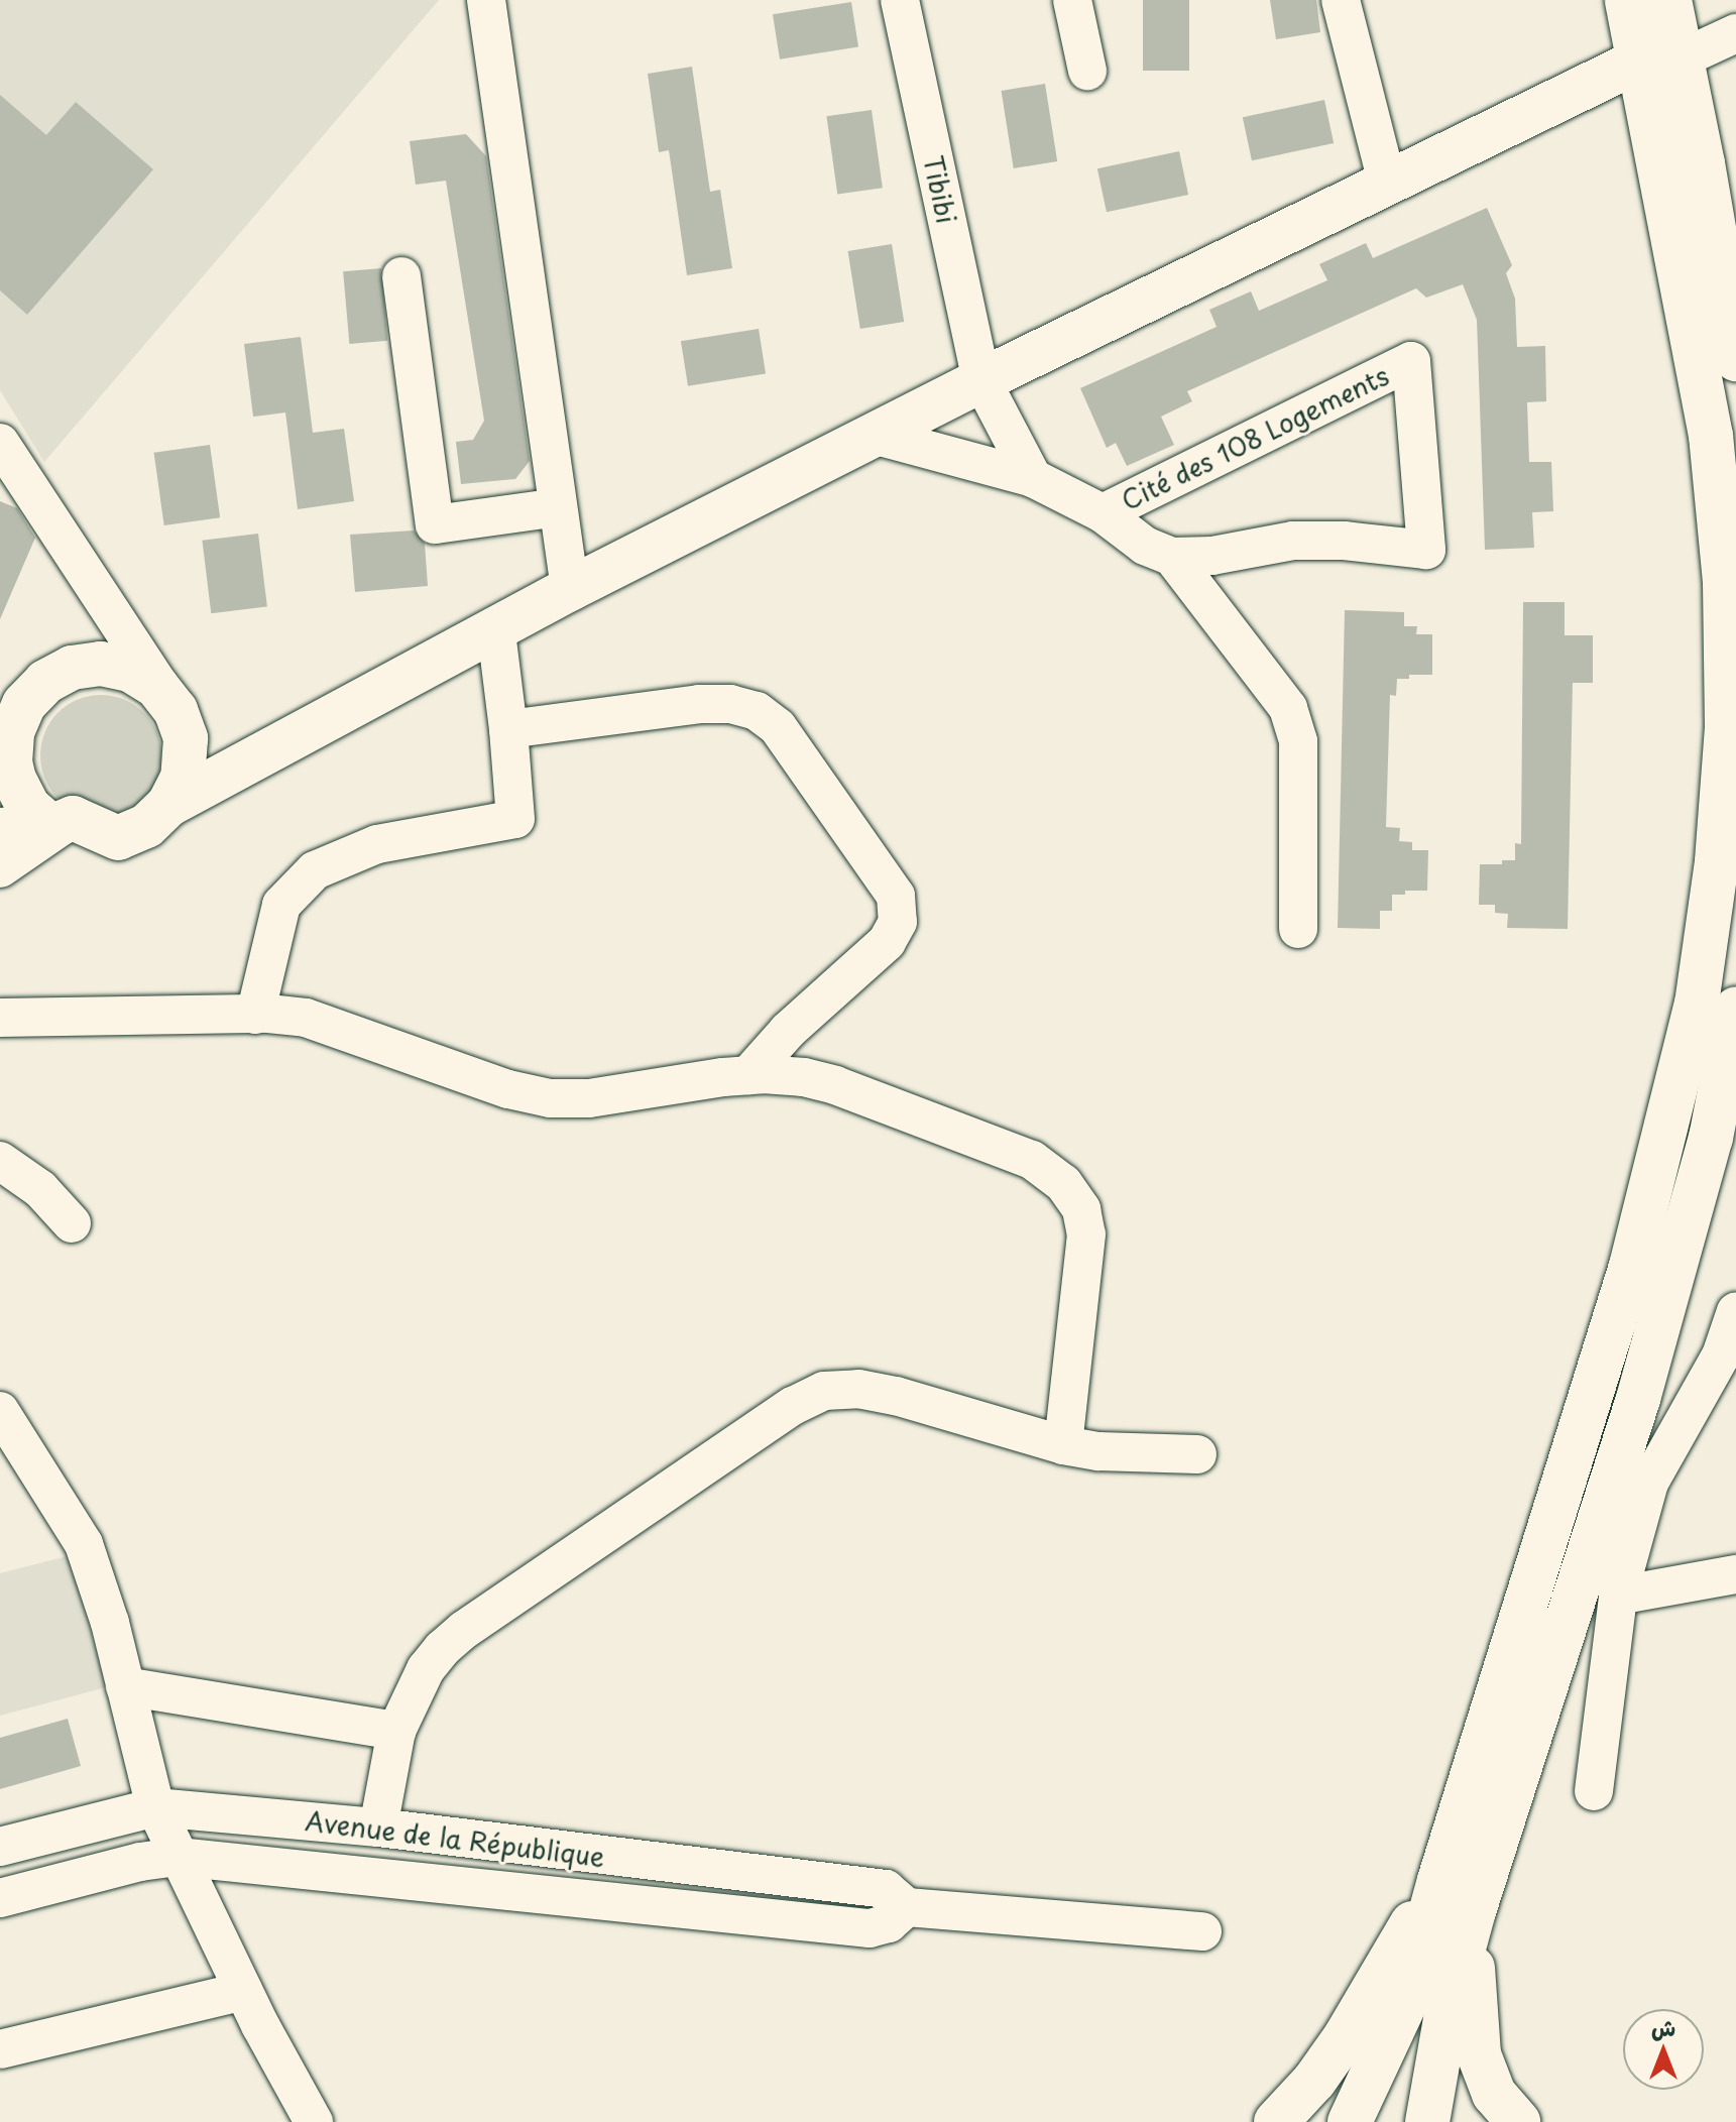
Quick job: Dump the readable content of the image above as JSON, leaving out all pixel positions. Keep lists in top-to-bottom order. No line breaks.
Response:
{"streets":{"street":["Tibibi","Cité des 108 Logements","Avenue de la République"]},"north":"top"}
